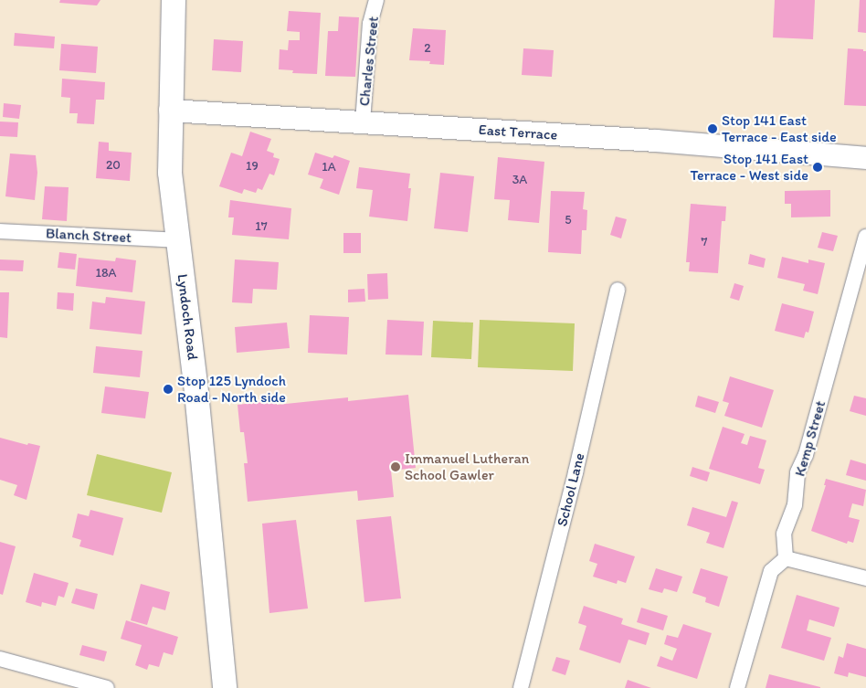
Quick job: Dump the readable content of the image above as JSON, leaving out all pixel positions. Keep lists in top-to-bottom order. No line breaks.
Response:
{"streets":{"main road":["Lyndoch Road"],"street":["Charles Street","East Terrace","Blanch Street","Kemp Street","School Lane"]},"crossings":[["Charles Street","East Terrace"],["East Terrace","Lyndoch Road"],["Blanch Street","Lyndoch Road"]],"places":["Stop 141 East Terrace - East side","Stop 141 East Terrace - West side","Stop 125 Lyndoch Road - North side","Immanuel Lutheran School Gawler"],"house_numbers":["2","20","19","1A","3A","5","17","7","18A"]}
